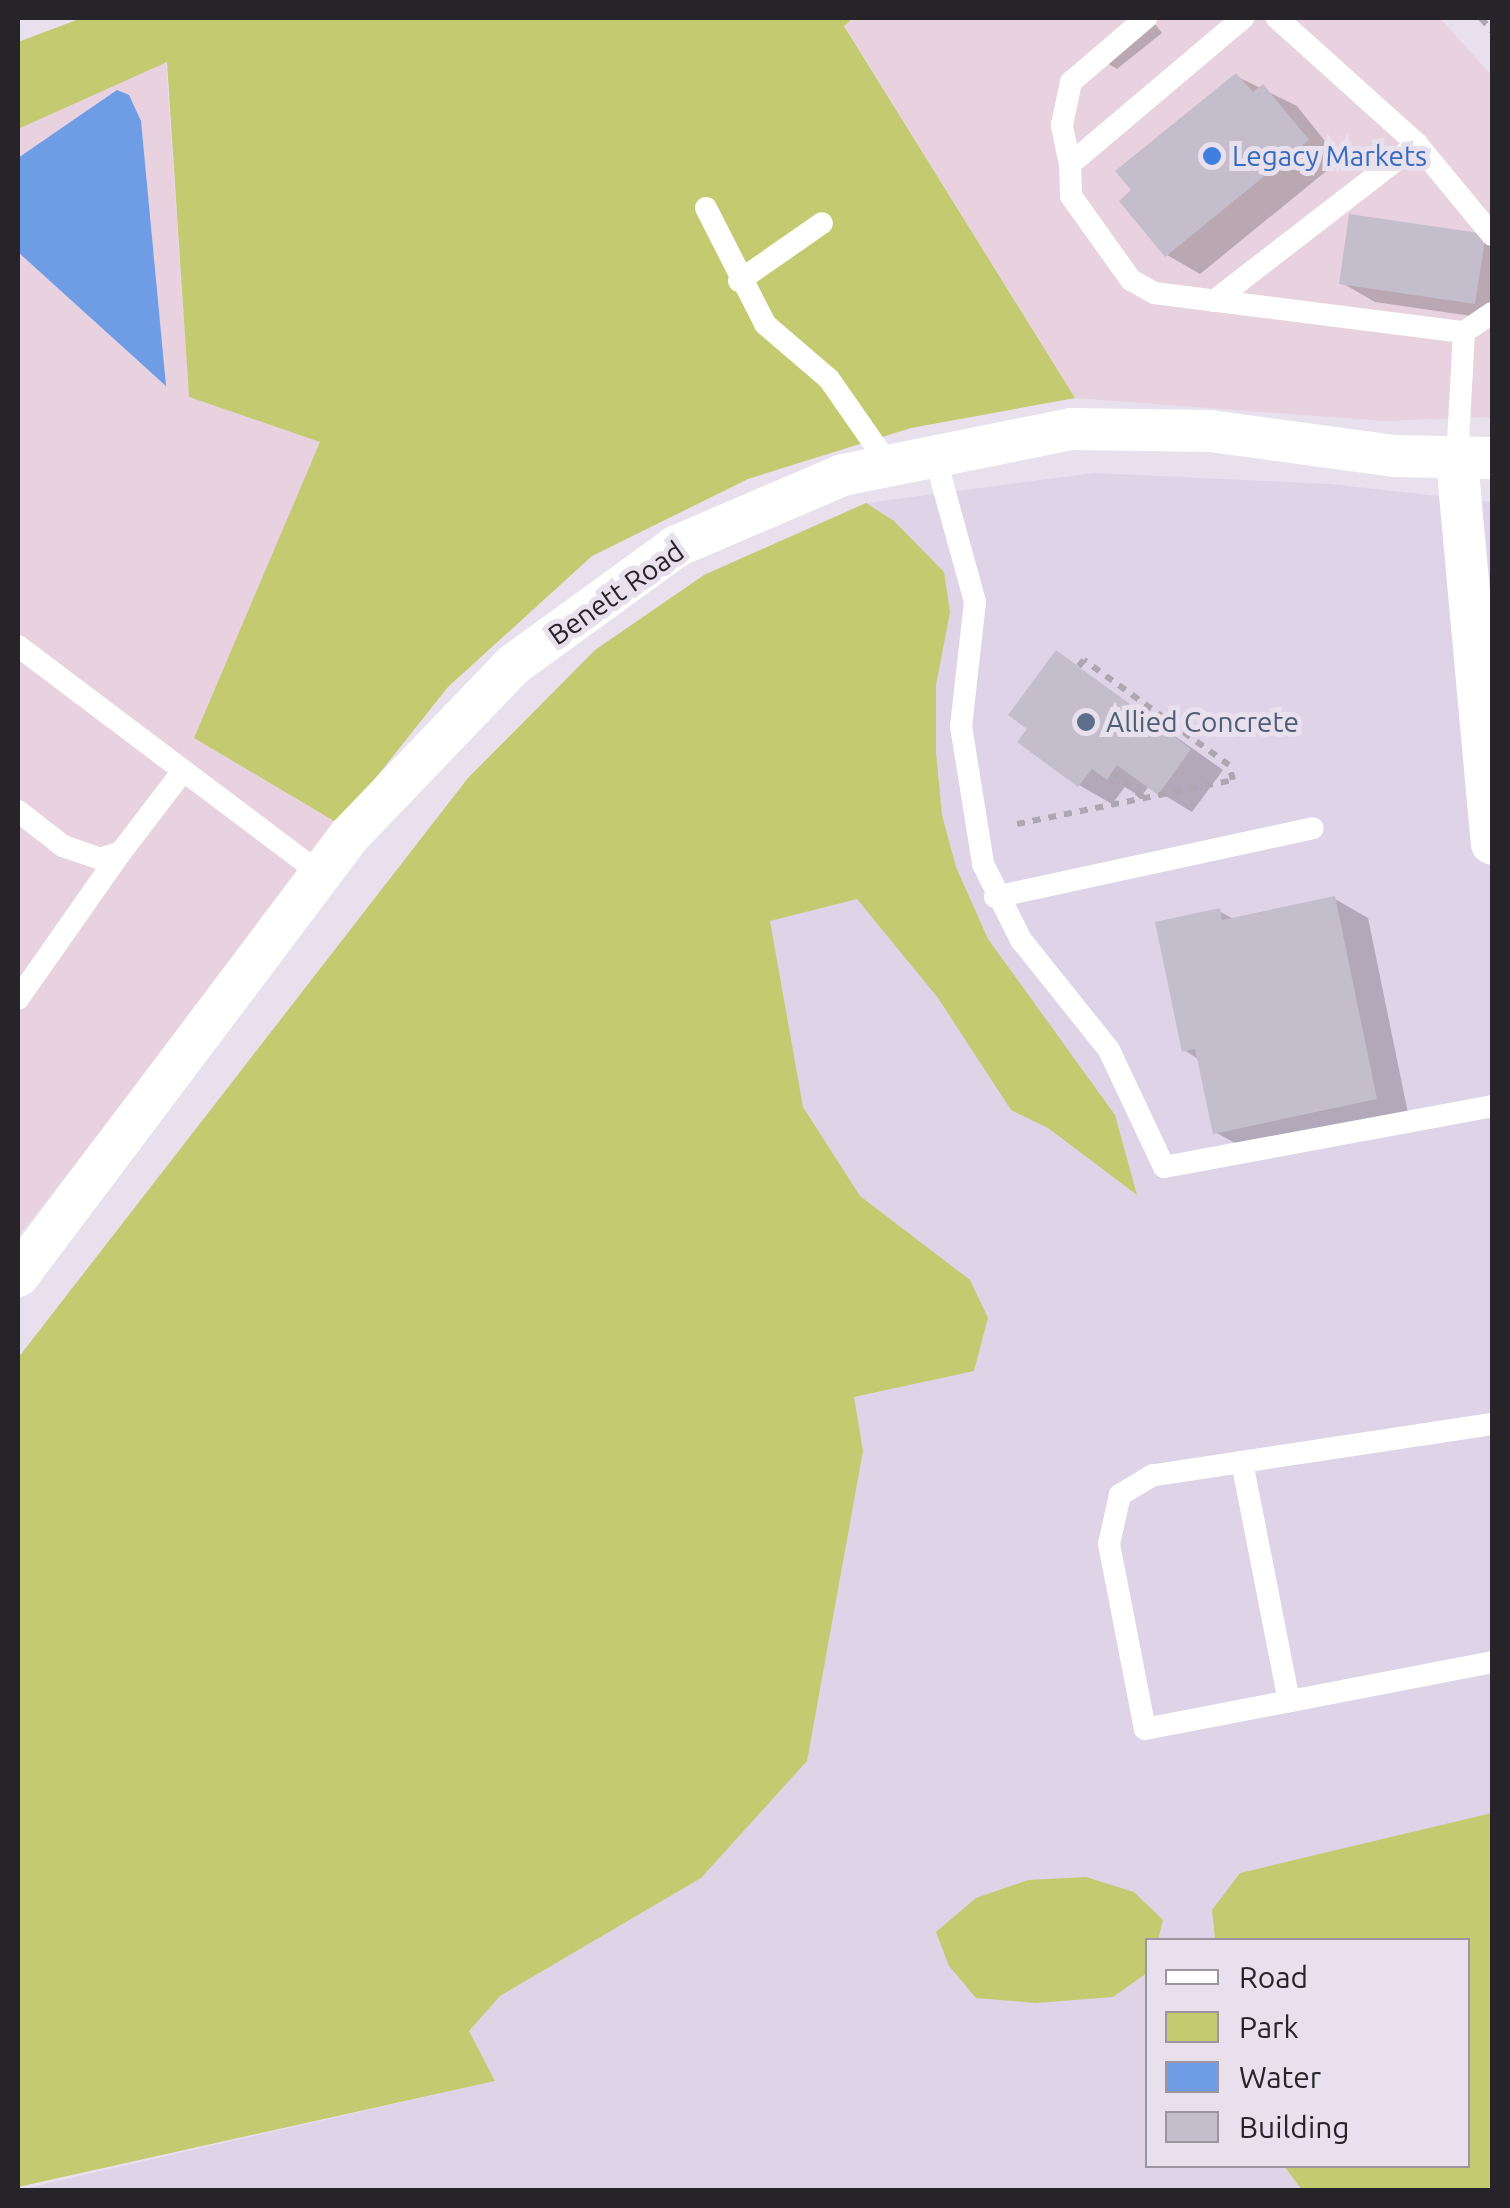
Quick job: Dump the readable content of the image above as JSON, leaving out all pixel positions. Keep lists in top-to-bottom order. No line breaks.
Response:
{"streets":{"street":["Benett Road"]},"places":["Legacy Markets","Allied Concrete"],"legend":["Road","Park","Water","Building"]}
